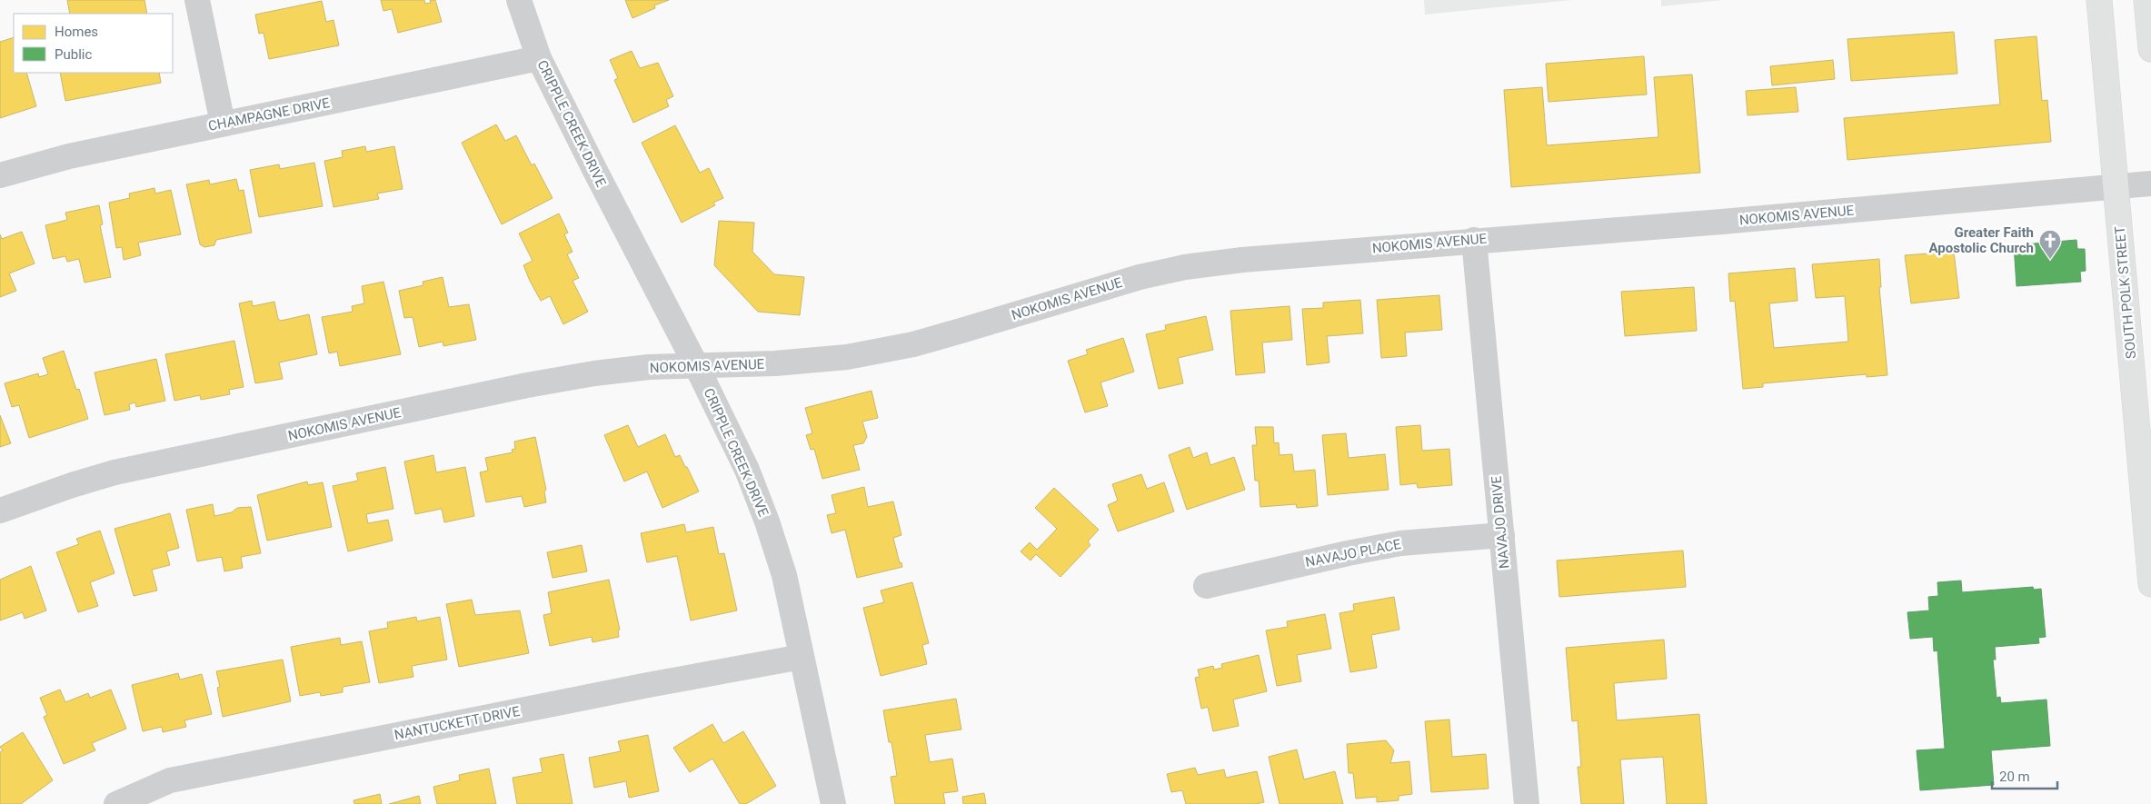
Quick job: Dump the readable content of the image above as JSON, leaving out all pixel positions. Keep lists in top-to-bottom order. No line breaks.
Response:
{"streets":{"main road":["SOUTH POLK STREET"],"street":["CHAMPAGNE DRIVE","CRIPPLE CREEK DRIVE","NOKOMIS AVENUE","NAVAJO DRIVE","NAVAJO PLACE","NANTUCKETT DRIVE"]},"crossings":[["CHAMPAGNE DRIVE","CRIPPLE CREEK DRIVE"],["CRIPPLE CREEK DRIVE","NOKOMIS AVENUE"],["CRIPPLE CREEK DRIVE","NANTUCKETT DRIVE"],["NOKOMIS AVENUE","SOUTH POLK STREET"],["NOKOMIS AVENUE","NAVAJO DRIVE"],["NAVAJO DRIVE","NAVAJO PLACE"]],"places":{"church":["Greater Faith Apostolic Church"]},"legend":["Homes","Public"],"scale_bar":"20 m"}
